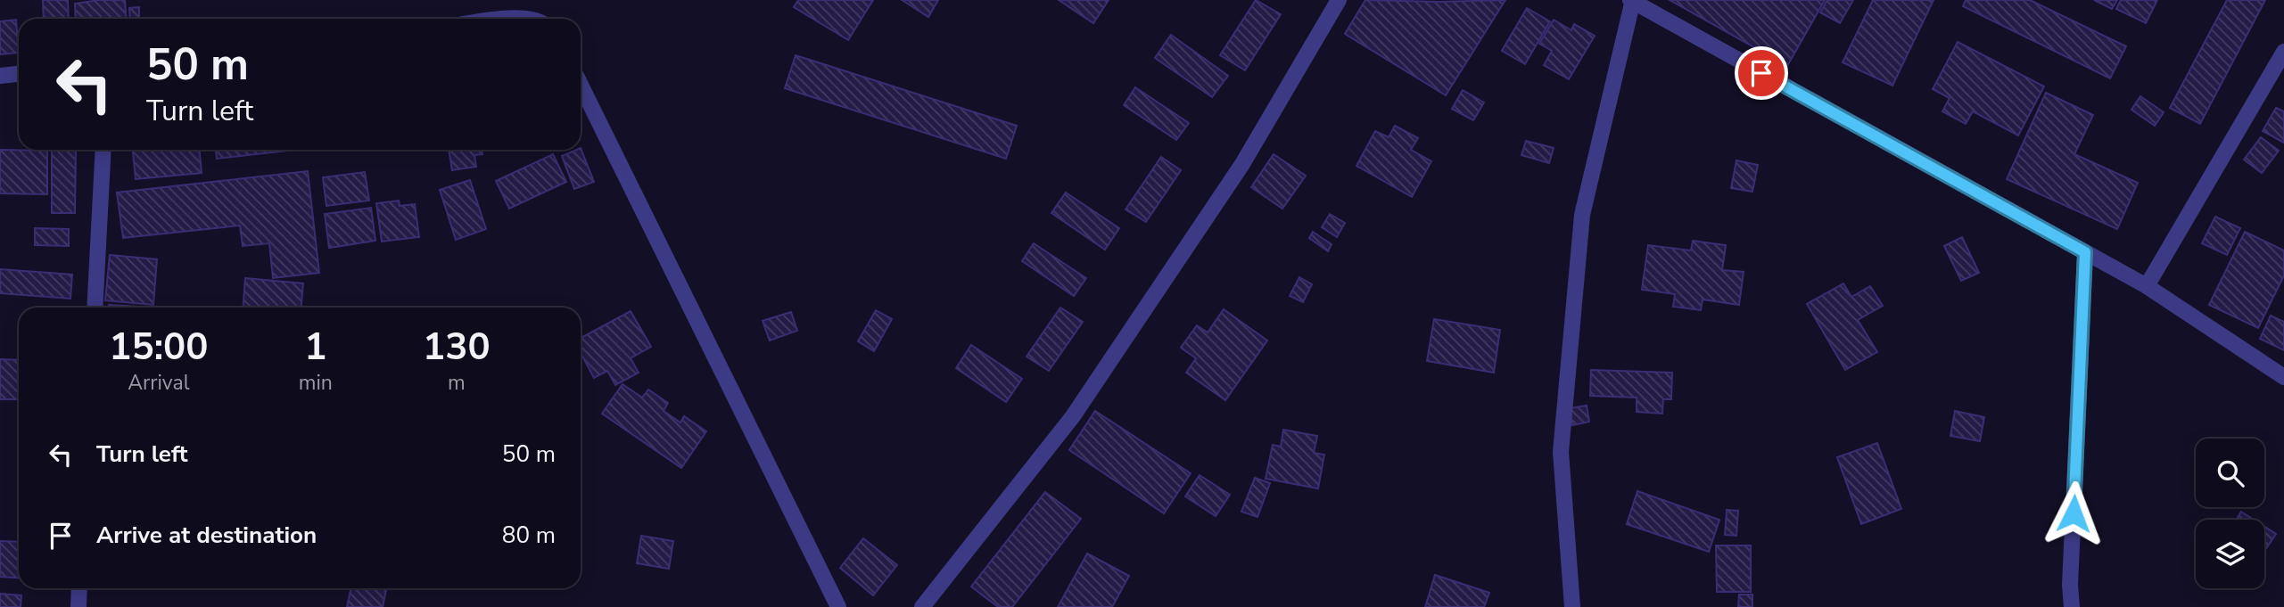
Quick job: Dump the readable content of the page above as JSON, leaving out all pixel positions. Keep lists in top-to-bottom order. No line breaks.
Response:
{"page":{"turn":["50 m","Turn left"],"eta":["15:00","Arrival","1","min","130","m"],"list":[{"name":"Turn left","value":"50 m"},{"name":"Arrive at destination","value":"80 m"}]}}
